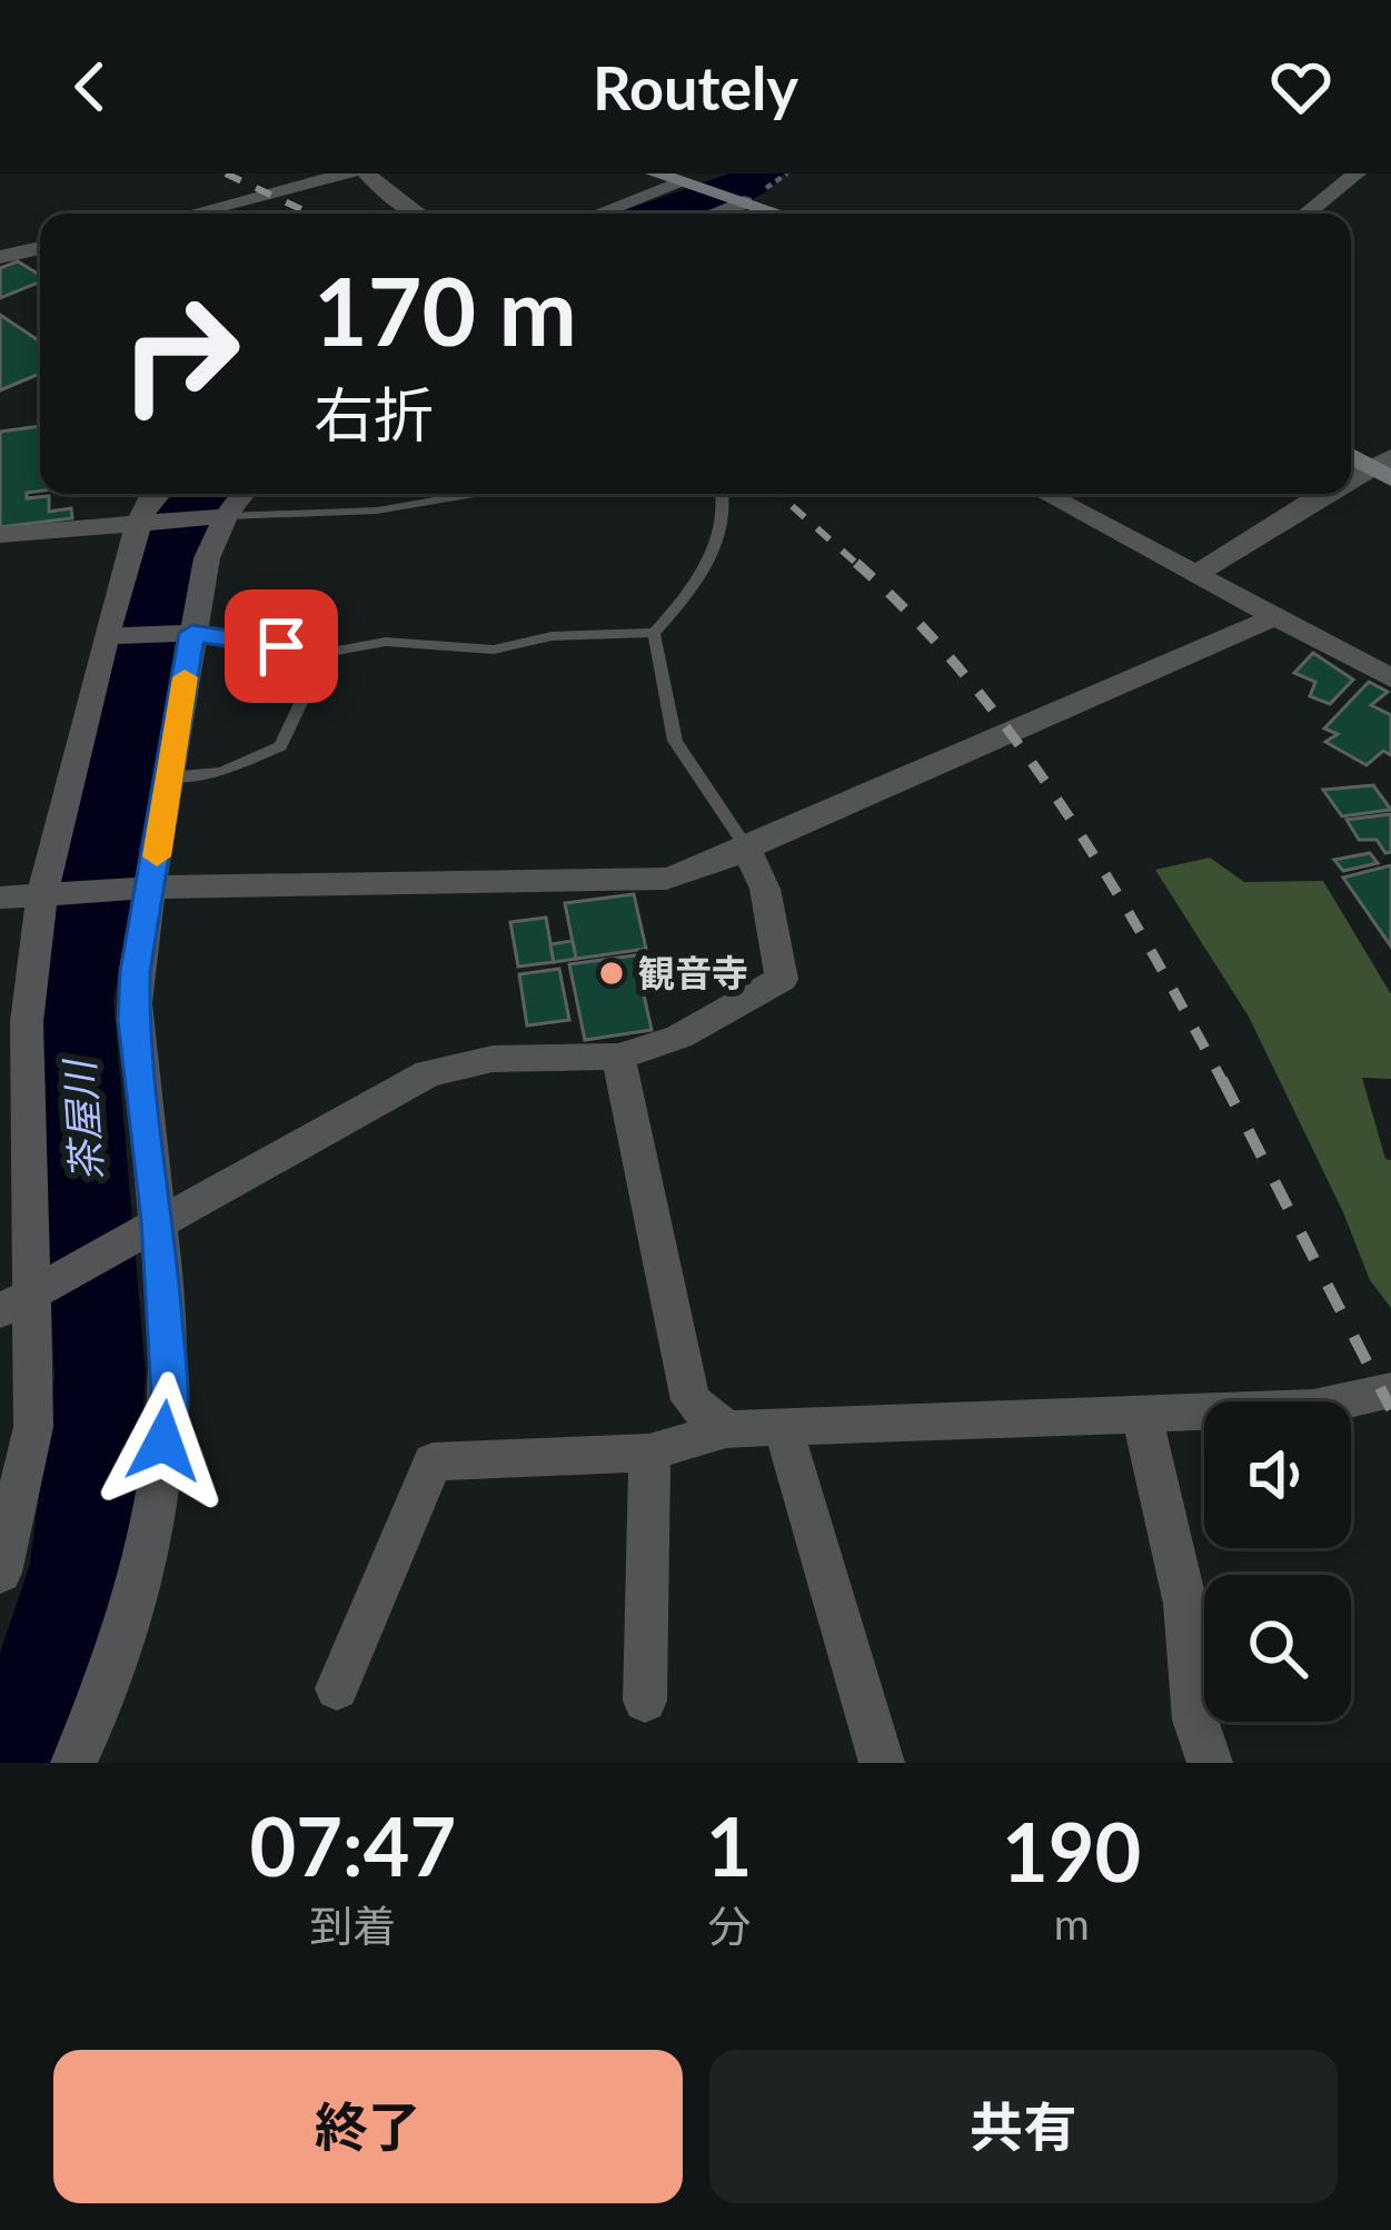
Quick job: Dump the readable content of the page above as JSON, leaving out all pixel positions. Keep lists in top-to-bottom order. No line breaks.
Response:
{"water":["茶屋川"],"places":["観音寺"],"page":{"header":"Routely","turn":["170 m","右折"],"eta":["07:47","到着","1","分","190","m"],"buttons":["終了","共有"]}}
